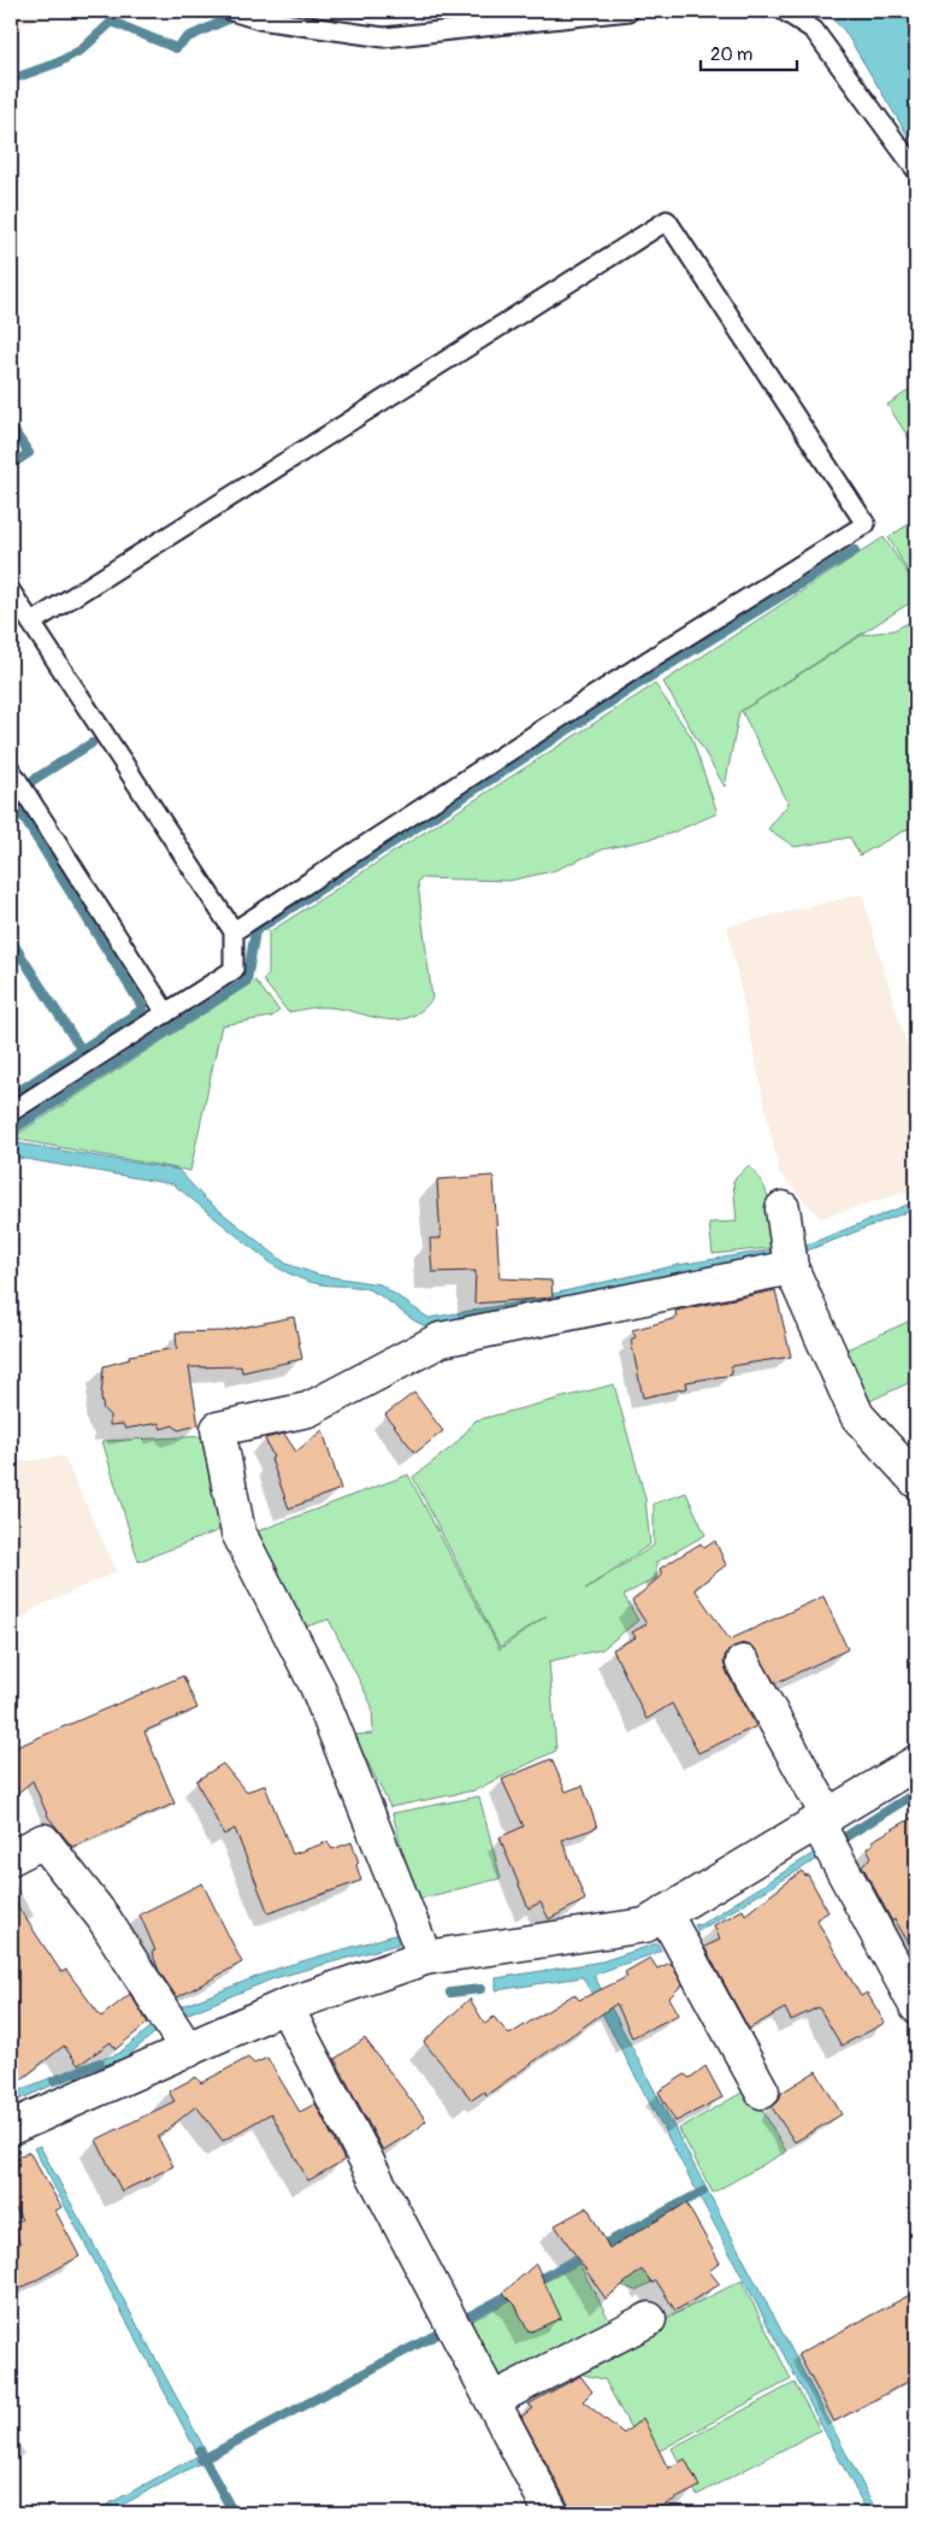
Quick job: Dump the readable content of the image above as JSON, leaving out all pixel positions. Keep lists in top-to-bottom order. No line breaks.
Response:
{"scale_bar":"20 m"}
